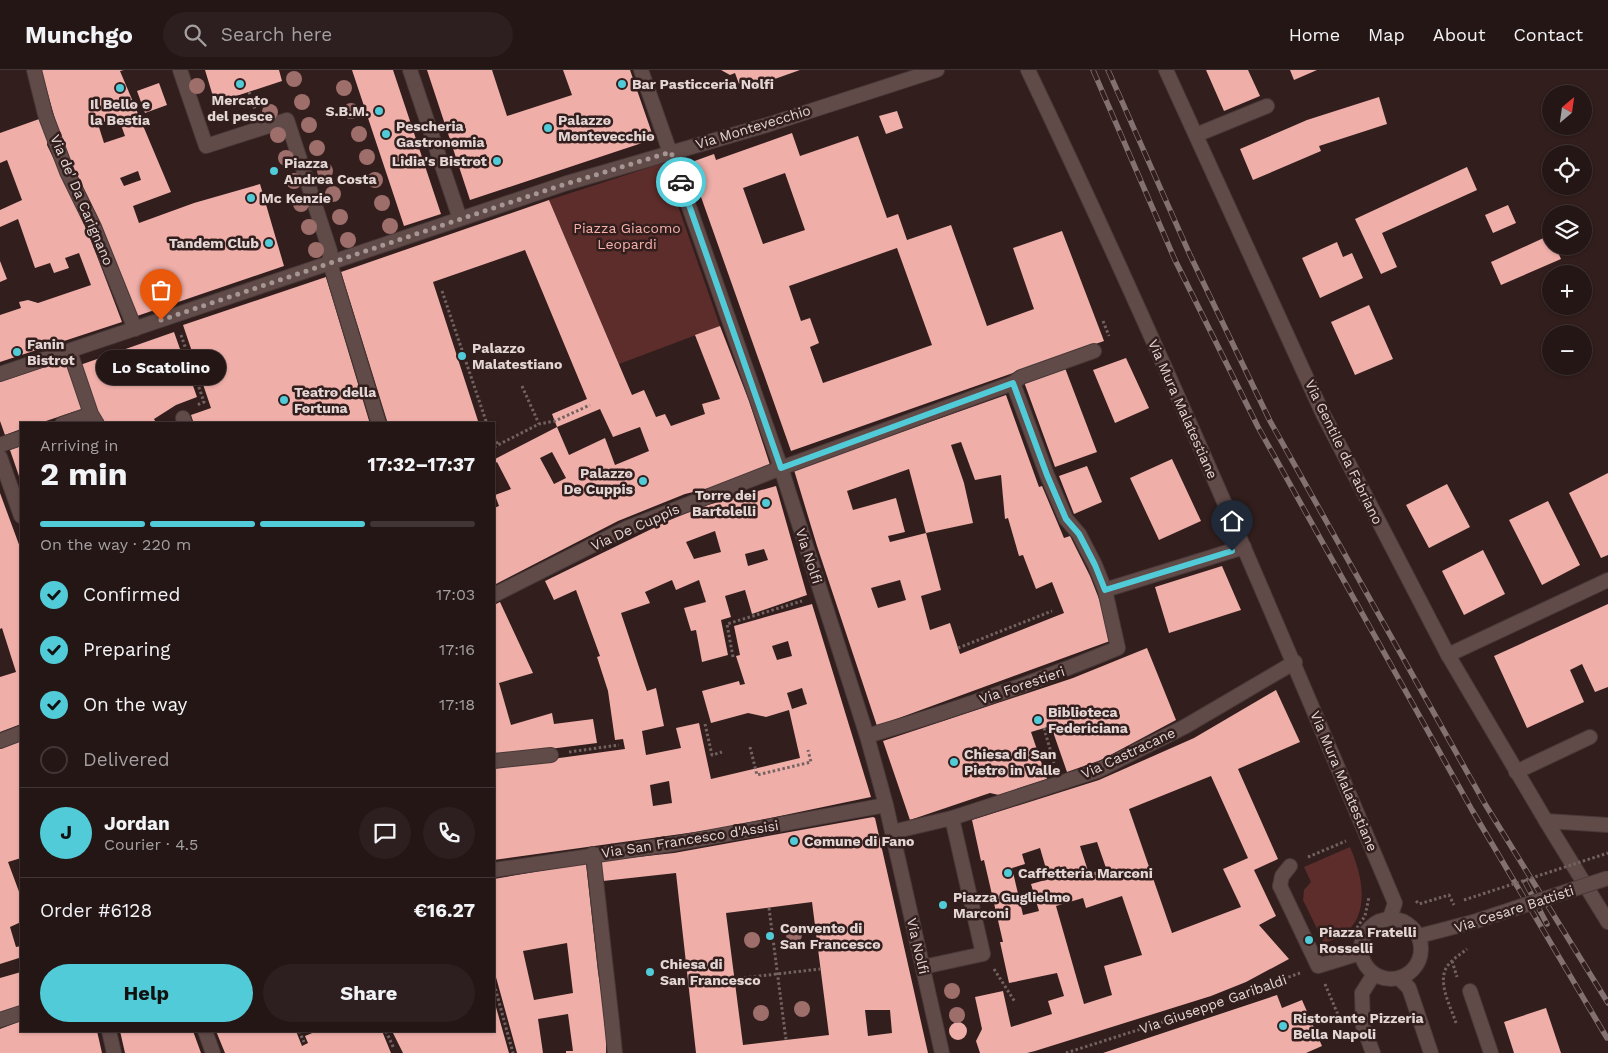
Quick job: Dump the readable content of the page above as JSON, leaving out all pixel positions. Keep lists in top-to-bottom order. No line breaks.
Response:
{"streets":{"street":["Via Montevecchio","Via de' Da Carignano","Via Mura Malatestiane","Via Gentile da Fabriano","Via De Cuppis","Via Nolfi","Via Forestieri","Via Castracane","Via San Francesco d'Assisi","Via Cesare Battisti"],"path":["Via Giuseppe Garibaldi"]},"crossings":[["Via Montevecchio","Via de' Da Carignano"],["Via Montevecchio","Via Nolfi"],["Via Mura Malatestiane","Via Castracane"],["Via Mura Malatestiane","Via Cesare Battisti"],["Via De Cuppis","Via Nolfi"],["Via Nolfi","Via Forestieri"],["Via Nolfi","Via Castracane"],["Via Nolfi","Via San Francesco d'Assisi"]],"parks":["Piazza Giacomo Leopardi"],"places":["Mercato del pesce","Bar Pasticceria Nolfi","Il Bello e la Bestia","S.B.M.","Palazzo Montevecchio","Pescheria Gastronomia","Lidia's Bistrot","Piazza Andrea Costa","Mc Kenzie","Tandem Club","Lo Scatolino","Fanin Bistrot","Palazzo Malatestiano","Teatro della Fortuna","Palazzo De Cuppis","Torre dei Bartolelli","Biblioteca Federiciana","Chiesa di San Pietro in Valle","Comune di Fano","Caffetteria Marconi","Piazza Guglielmo Marconi","Convento di San Francesco","Piazza Fratelli Rosselli","Chiesa di San Francesco","Ristorante Pizzeria Bella Napoli"],"north":"top right","page":{"header":"Munchgo","search":"Search here","nav":["Home","Map","About","Contact"],"map_buttons":["+","−"],"bubble":"Lo Scatolino","heading":["2 min","Arriving in","17:32–17:37"],"panel":["Jordan","Courier · 4.5","Order #6128","€16.27"],"bar":"On the way · 220 m","list":[["Confirmed","17:03"],["Preparing","17:16"],["On the way","17:18"],"Delivered"],"round":"J","buttons":["Help","Share"]}}
